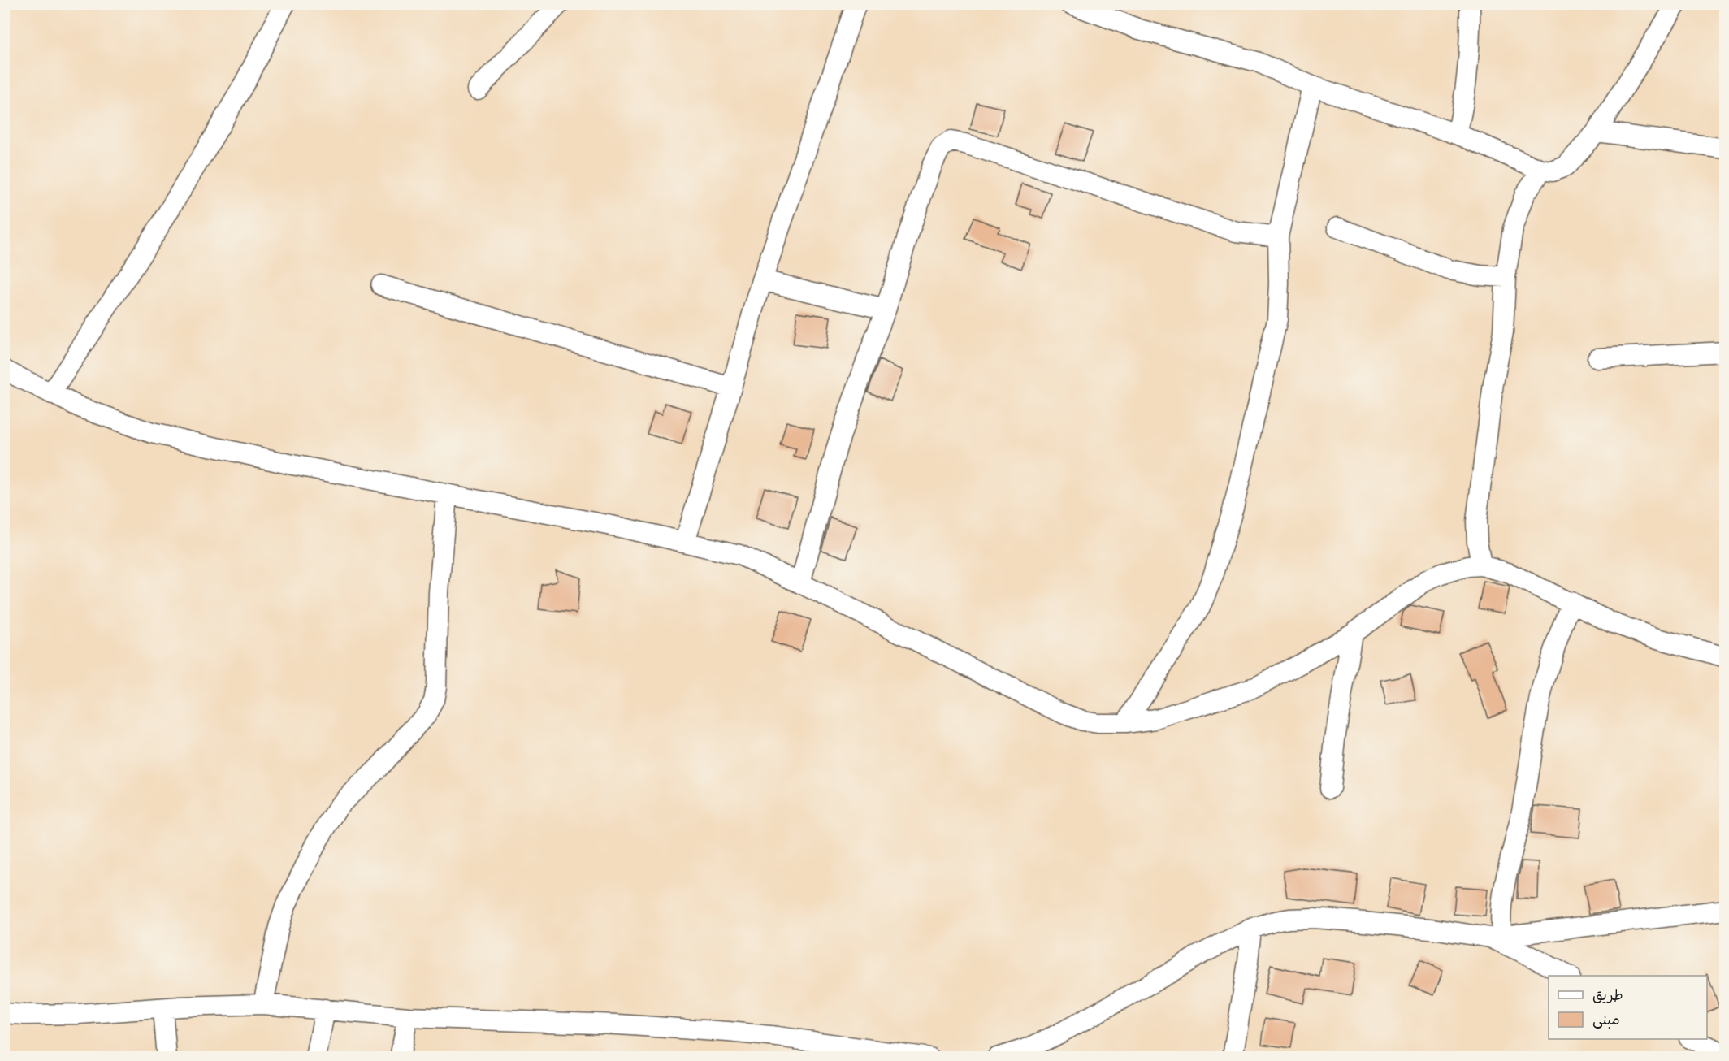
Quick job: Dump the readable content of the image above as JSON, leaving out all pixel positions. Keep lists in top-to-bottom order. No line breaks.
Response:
{"legend":["طريق","مبنى"]}
